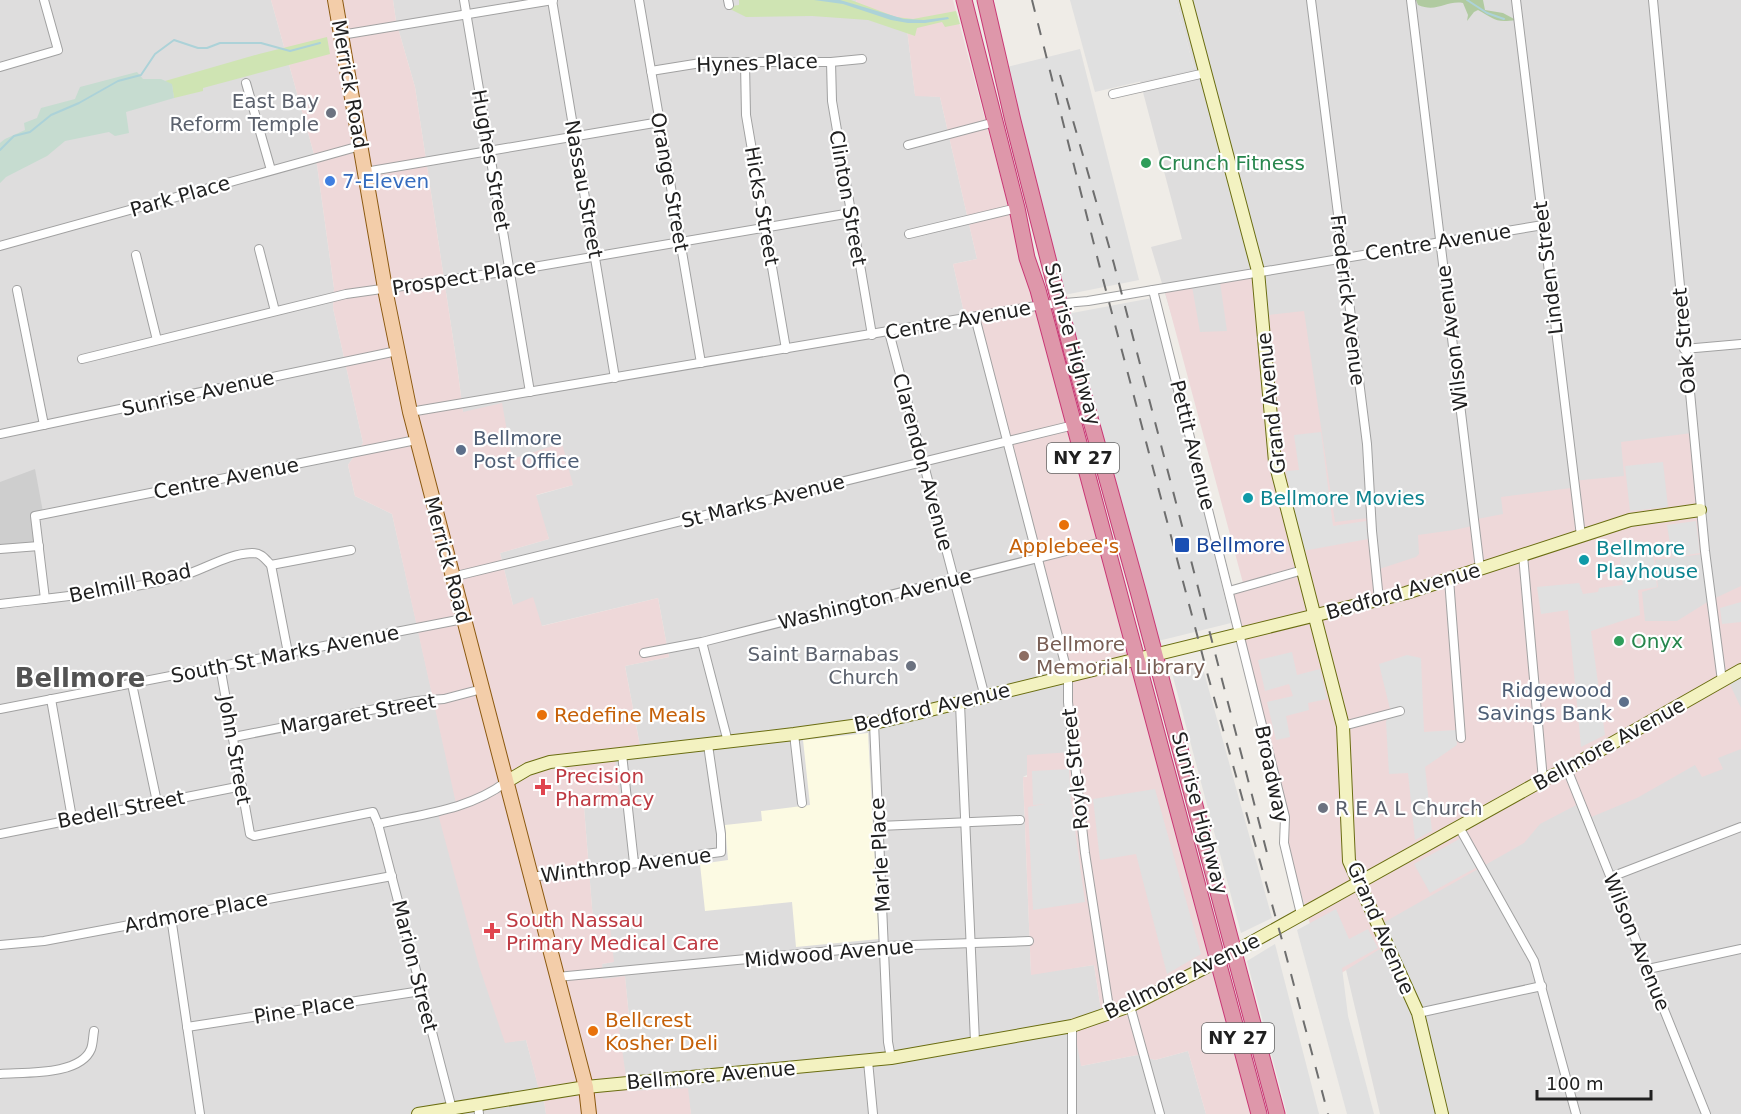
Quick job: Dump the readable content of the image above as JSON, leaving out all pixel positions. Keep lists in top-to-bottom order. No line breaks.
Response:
{"streets":{"highway":["Sunrise Highway","NY 27"],"main road":["Merrick Road"],"street":["Hynes Place","Hughes Street","Orange Street","Nassau Street","Park Place","Clinton Street","Hicks Street","Centre Avenue","Linden Street","Prospect Place","Frederick Avenue","Wilson Avenue","Oak Street","Sunrise Avenue","Grand Avenue","Pettit Avenue","Clarendon Avenue","St Marks Avenue","Belmill Road","Bedford Avenue","Washington Avenue","South St Marks Avenue","Margaret Street","Bellmore Avenue","John Street","Royle Street","Broadway","Bedell Street","Marle Place","Winthrop Avenue","Ardmore Place","Midwood Avenue","Marion Street","Pine Place"]},"crossings":[["Hynes Place","Orange Street"],["Hynes Place","Clinton Street"],["Hynes Place","Hicks Street"],["Merrick Road","Park Place"],["Merrick Road","Centre Avenue"],["Merrick Road","Prospect Place"],["Merrick Road","Sunrise Avenue"],["Merrick Road","St Marks Avenue"],["Merrick Road","Bedford Avenue"],["Merrick Road","South St Marks Avenue"],["Merrick Road","Margaret Street"],["Merrick Road","Bellmore Avenue"],["Merrick Road","Winthrop Avenue"],["Merrick Road","Midwood Avenue"],["Hughes Street","Centre Avenue"],["Hughes Street","Prospect Place"],["Orange Street","Centre Avenue"],["Orange Street","Prospect Place"],["Nassau Street","Centre Avenue"],["Nassau Street","Prospect Place"],["Clinton Street","Centre Avenue"],["Clinton Street","Prospect Place"],["Hicks Street","Centre Avenue"],["Hicks Street","Prospect Place"],["Centre Avenue","Linden Street"],["Centre Avenue","Frederick Avenue"],["Centre Avenue","Wilson Avenue"],["Centre Avenue","Sunrise Highway"],["Centre Avenue","Grand Avenue"],["Centre Avenue","Pettit Avenue"],["Centre Avenue","Clarendon Avenue"],["Centre Avenue","Royle Street"],["Linden Street","Bedford Avenue"],["Frederick Avenue","Bedford Avenue"],["Wilson Avenue","Bedford Avenue"],["Wilson Avenue","Bellmore Avenue"],["Oak Street","Bedford Avenue"],["Oak Street","Bellmore Avenue"],["Sunrise Highway","St Marks Avenue"],["Sunrise Highway","Bedford Avenue"],["Sunrise Highway","Washington Avenue"],["Sunrise Highway","Bellmore Avenue"],["Grand Avenue","Bedford Avenue"],["Grand Avenue","Bellmore Avenue"],["Pettit Avenue","Bedford Avenue"],["Pettit Avenue","Broadway"],["Clarendon Avenue","St Marks Avenue"],["Clarendon Avenue","Bedford Avenue"],["Clarendon Avenue","Washington Avenue"],["St Marks Avenue","Royle Street"],["Bedford Avenue","Royle Street"],["Bedford Avenue","Broadway"],["Bedford Avenue","Marle Place"],["Bedford Avenue","Winthrop Avenue"],["Washington Avenue","Royle Street"],["South St Marks Avenue","John Street"],["Margaret Street","John Street"],["Bellmore Avenue","Royle Street"],["Bellmore Avenue","Broadway"],["Bellmore Avenue","Marle Place"],["Bellmore Avenue","Marion Street"],["John Street","Bedell Street"],["John Street","Marion Street"],["Marle Place","Midwood Avenue"],["Ardmore Place","Marion Street"],["Marion Street","Pine Place"]],"districts":["Bellmore"],"places":{"other":["East Bay Reform Temple","Crunch Fitness","7-Eleven","Bellmore Post Office","Bellmore Movies","Applebee's","Bellmore Playhouse","Onyx","Bellmore Memorial Library","Saint Barnabas Church","Ridgewood Savings Bank","Redefine Meals","R E A L Church","Bellcrest Kosher Deli"],"transit":["Bellmore"],"health":["Precision Pharmacy","South Nassau Primary Medical Care"]},"scale_bar":"100 m"}
